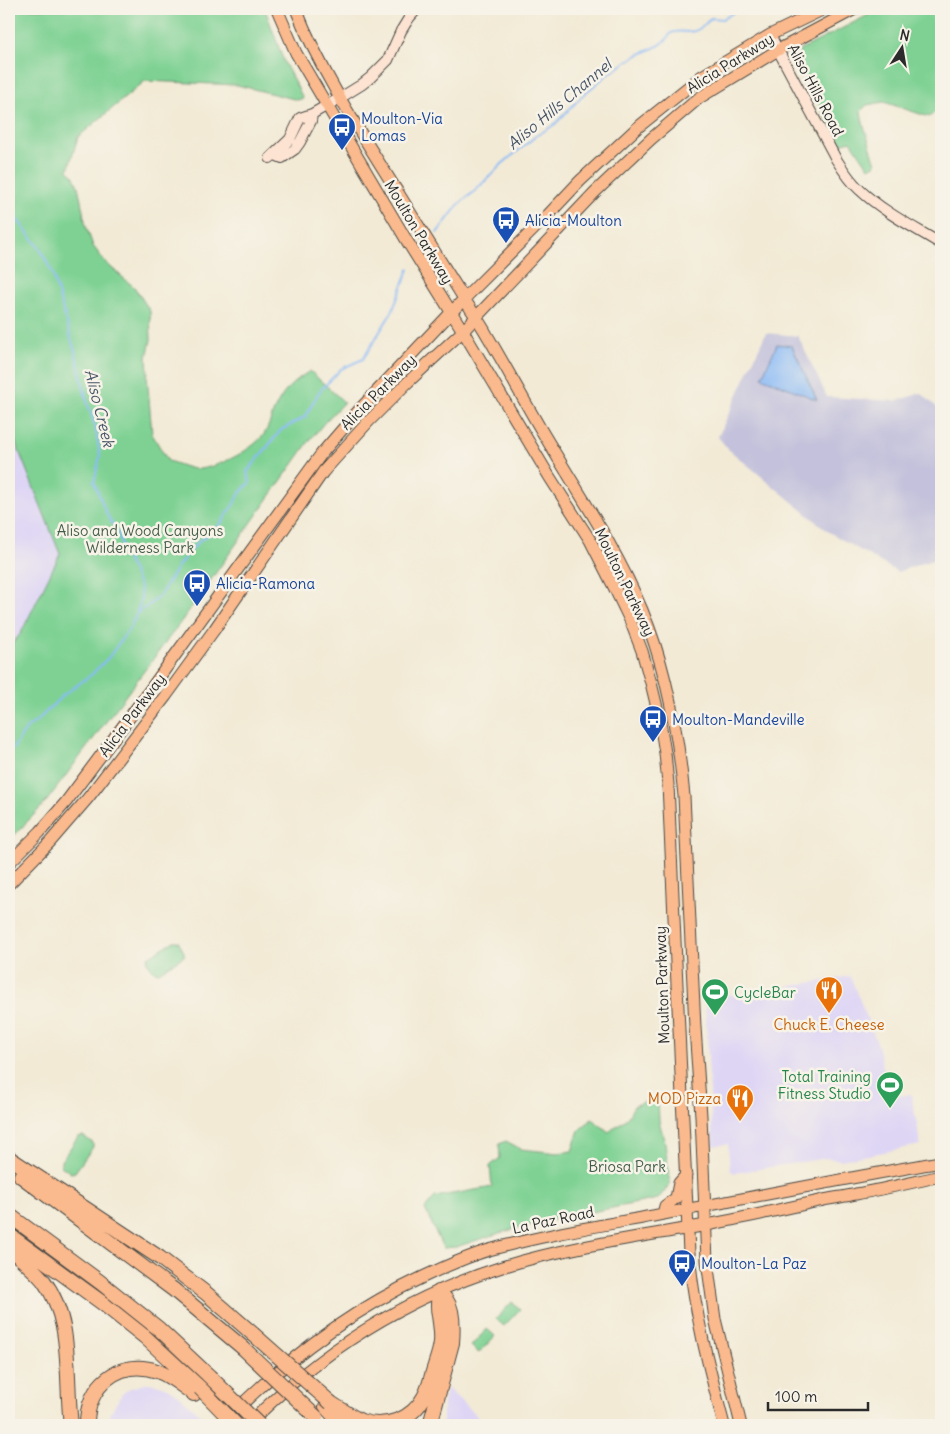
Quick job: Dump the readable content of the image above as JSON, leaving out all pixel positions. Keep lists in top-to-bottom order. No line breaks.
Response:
{"streets":{"main road":["Alicia Parkway","Moulton Parkway","La Paz Road"],"street":["Aliso Hills Road"]},"crossings":[["Alicia Parkway","Aliso Hills Road"],["Alicia Parkway","Moulton Parkway"],["Moulton Parkway","La Paz Road"]],"water":["Aliso Hills Channel","Aliso Creek"],"parks":["Aliso and Wood Canyons Wilderness Park","Briosa Park"],"places":{"bus stop":["Moulton-Via Lomas","Alicia-Moulton","Alicia-Ramona","Moulton-Mandeville","Moulton-La Paz"],"restaurant":["Chuck E. Cheese","MOD Pizza"],"sports":["CycleBar","Total Training Fitness Studio"]},"scale_bar":"100 m","north":"top"}
